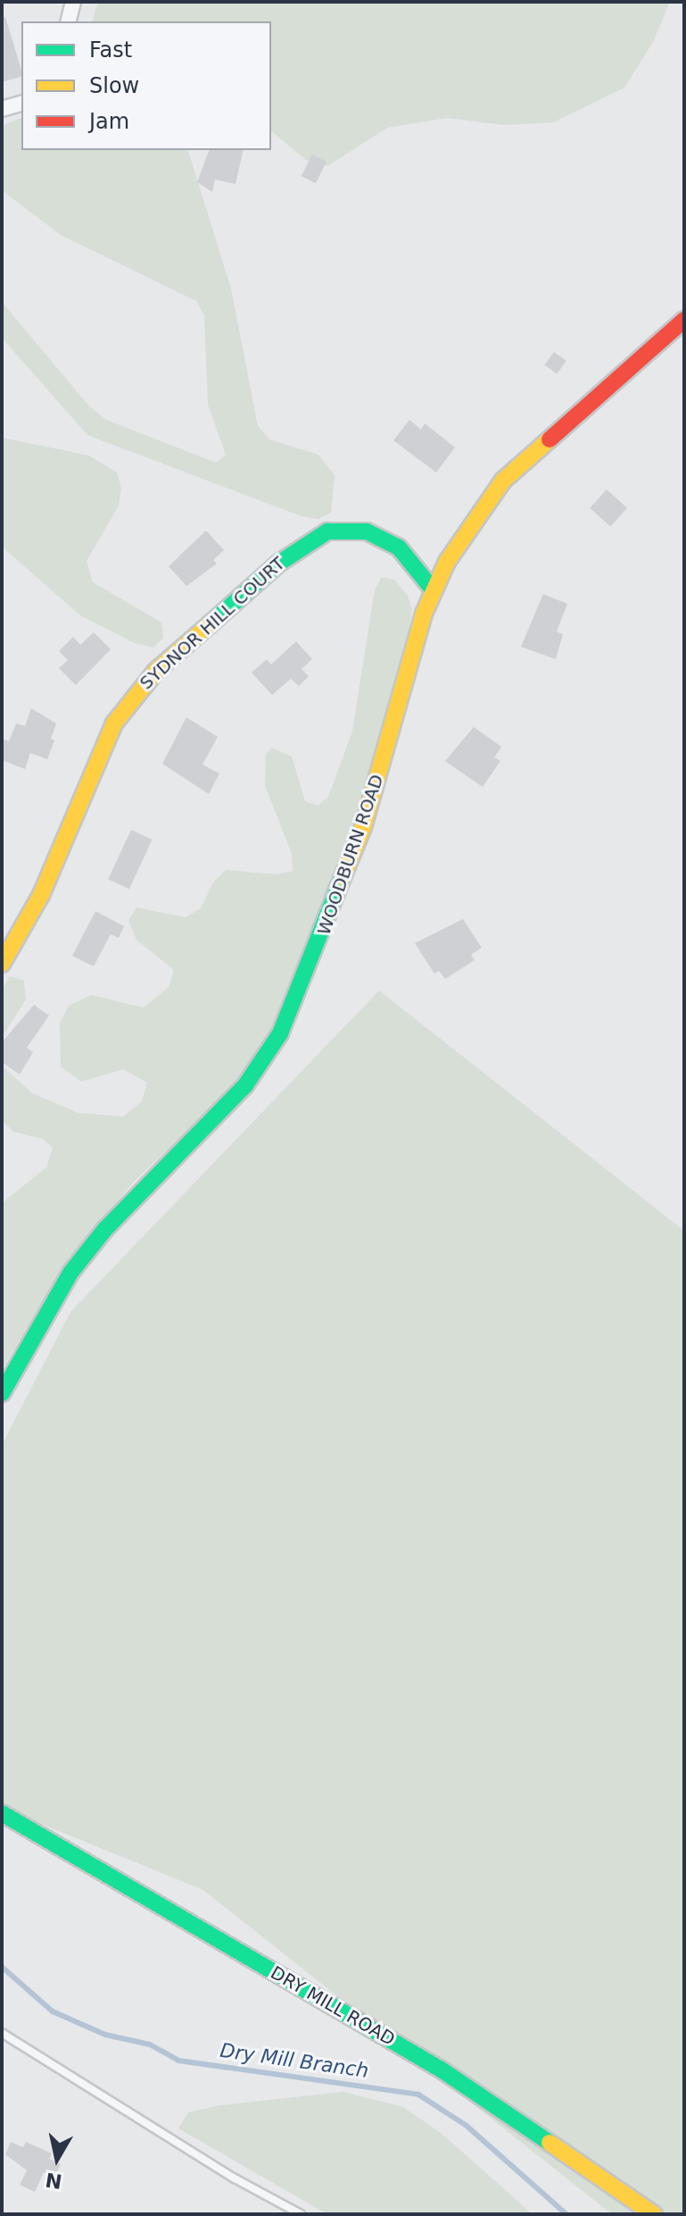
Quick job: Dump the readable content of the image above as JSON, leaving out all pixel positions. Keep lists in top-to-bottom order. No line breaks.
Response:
{"streets":{"street":["SYDNOR HILL COURT","WOODBURN ROAD","DRY MILL ROAD"]},"crossings":[["SYDNOR HILL COURT","WOODBURN ROAD"]],"water":["Dry Mill Branch"],"legend":["Fast","Slow","Jam"],"north":"bottom"}
